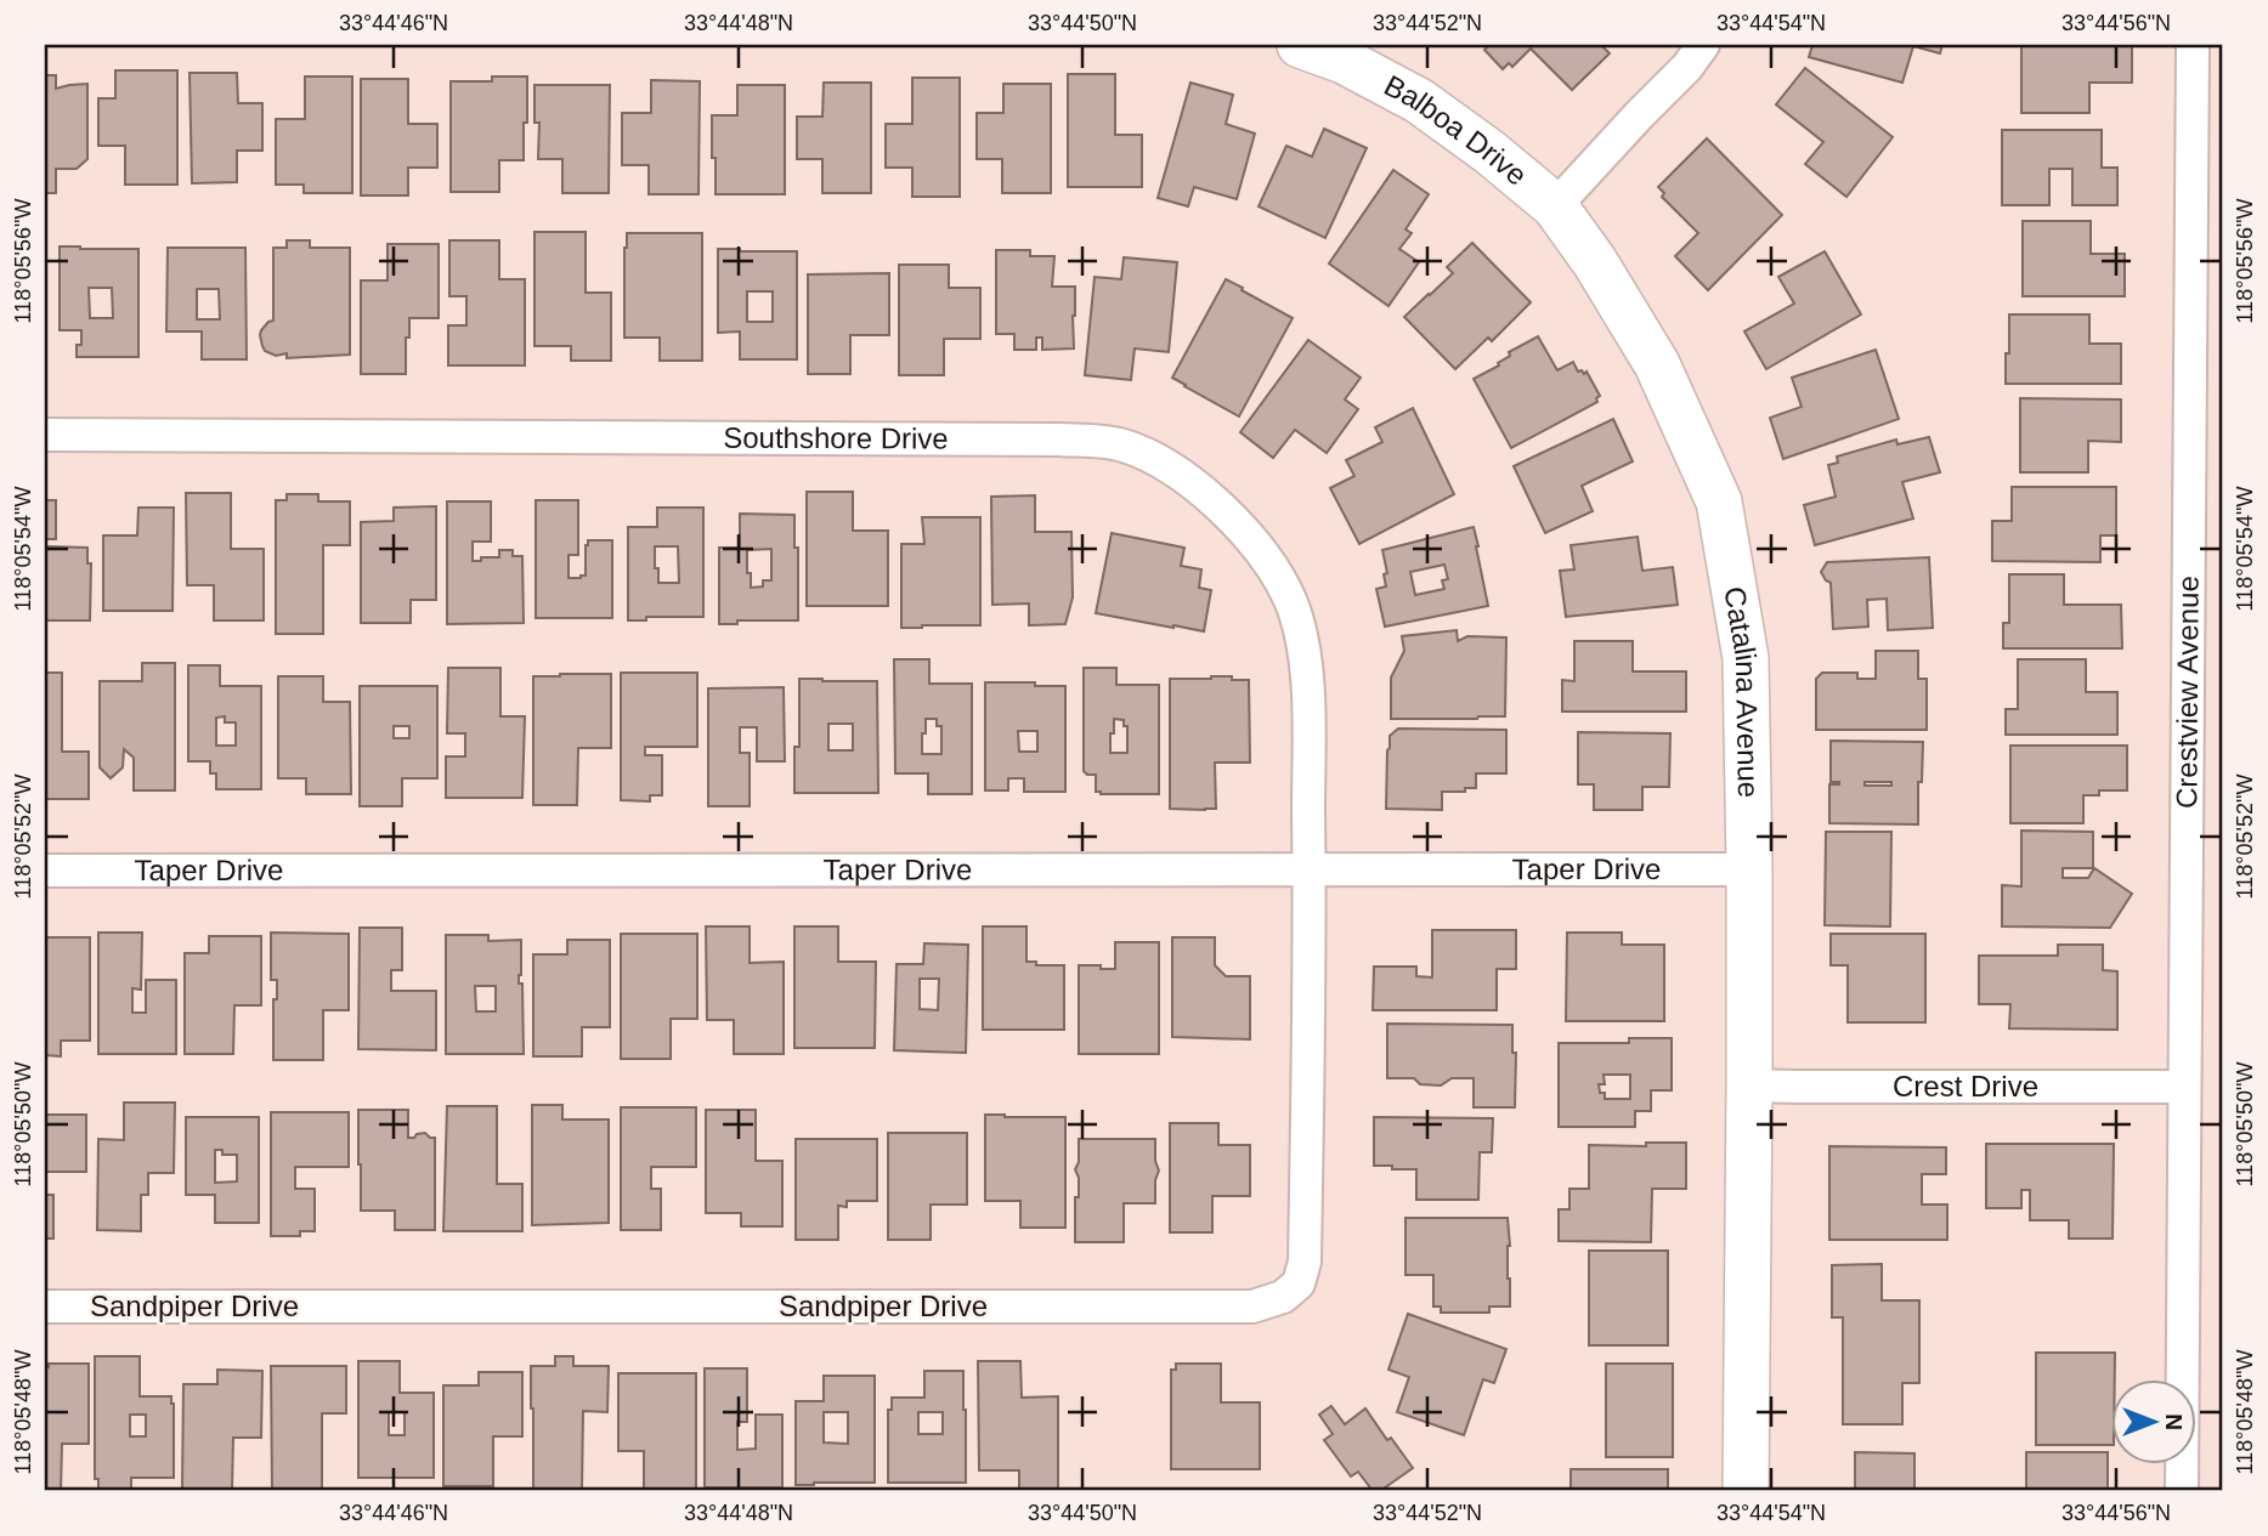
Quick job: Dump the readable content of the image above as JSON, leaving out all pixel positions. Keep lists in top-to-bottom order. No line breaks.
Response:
{"streets":{"street":["Balboa Drive","Southshore Drive","Crestview Avenue","Catalina Avenue","Taper Drive","Crest Drive","Sandpiper Drive"]},"crossings":[["Balboa Drive","Catalina Avenue"],["Southshore Drive","Taper Drive"],["Southshore Drive","Sandpiper Drive"],["Crestview Avenue","Crest Drive"],["Catalina Avenue","Taper Drive"],["Catalina Avenue","Crest Drive"],["Taper Drive","Sandpiper Drive"]],"north":"right","coordinates":["33°44'46\"N","33°44'48\"N","33°44'50\"N","33°44'52\"N","33°44'54\"N","33°44'56\"N","118°05'56\"W","118°05'54\"W","118°05'52\"W","118°05'50\"W","118°05'48\"W"]}
